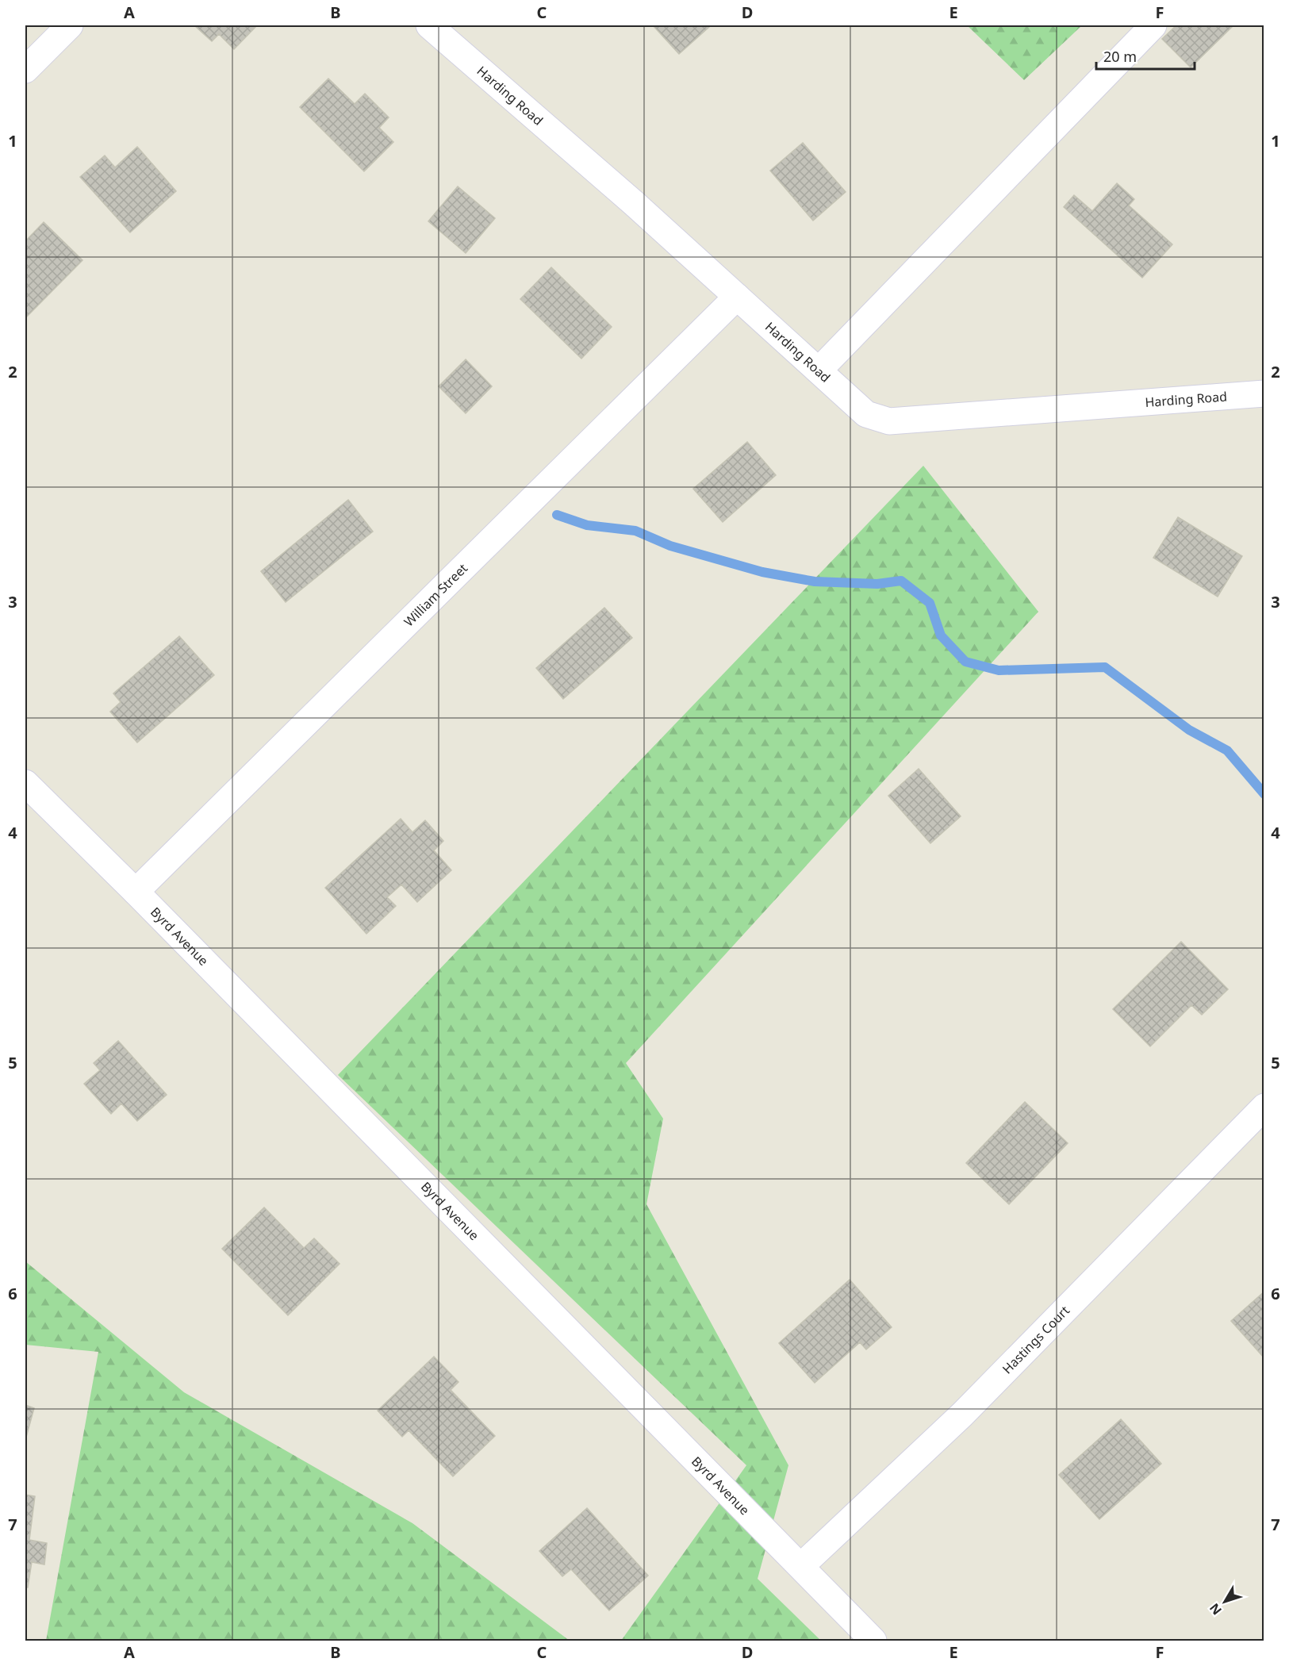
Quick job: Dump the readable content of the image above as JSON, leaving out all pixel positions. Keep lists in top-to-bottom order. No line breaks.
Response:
{"streets":{"street":["Harding Road","William Street","Byrd Avenue","Hastings Court"]},"crossings":[["Harding Road","William Street"],["William Street","Byrd Avenue"],["Byrd Avenue","Hastings Court"]],"scale_bar":"20 m","north":"bottom left","grid":{"columns":["A","B","C","D","E","F"],"rows":["1","2","3","4","5","6","7"]}}
